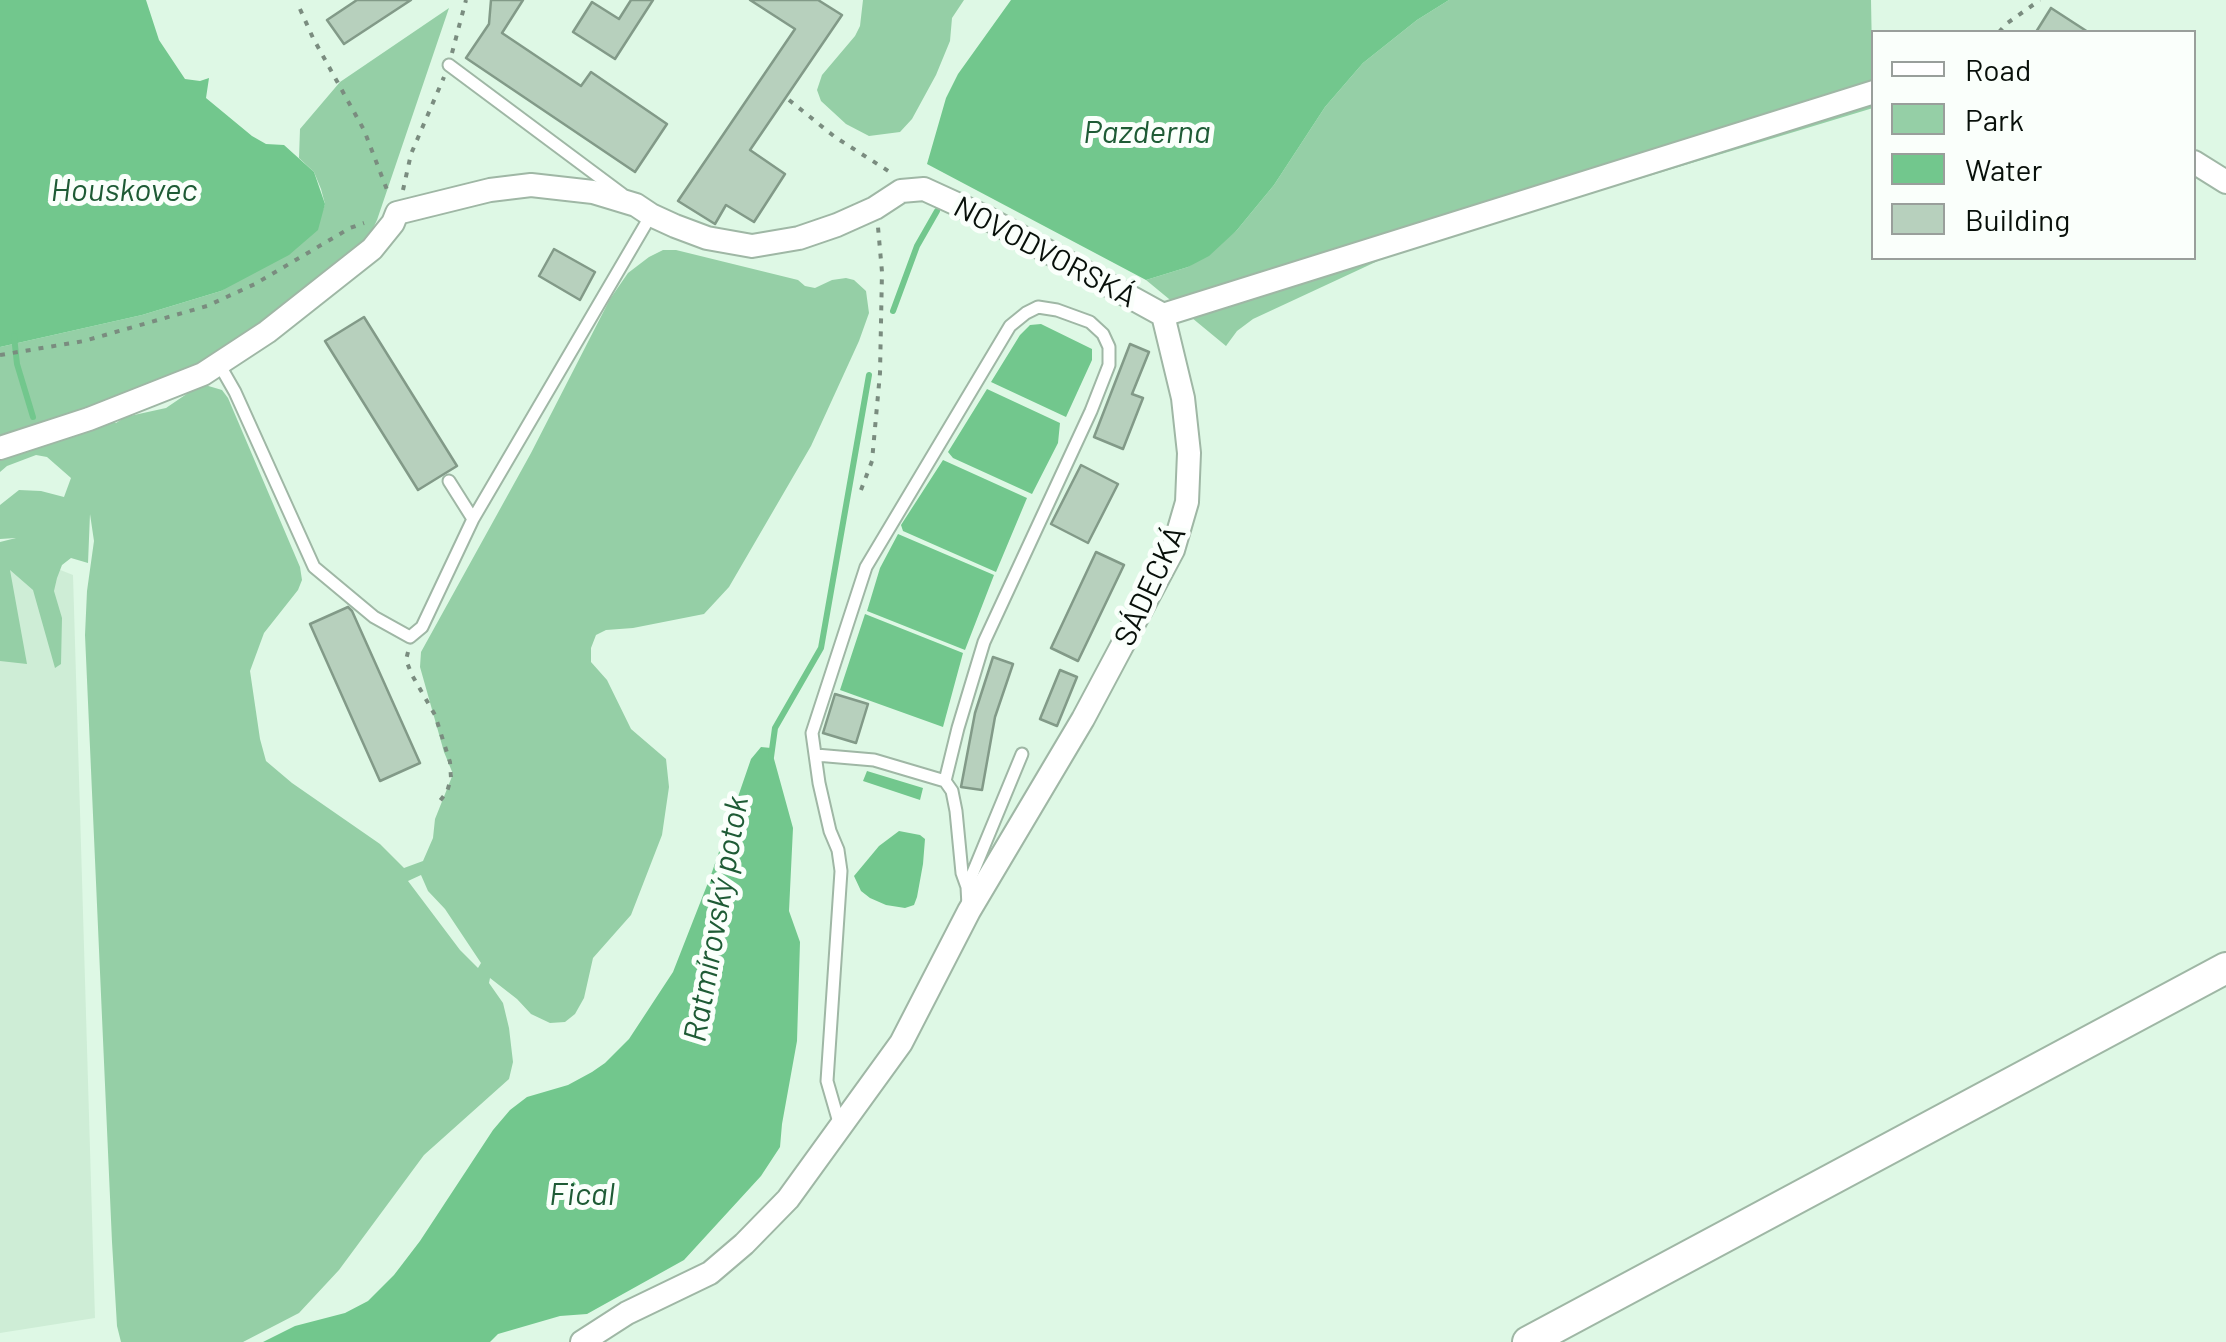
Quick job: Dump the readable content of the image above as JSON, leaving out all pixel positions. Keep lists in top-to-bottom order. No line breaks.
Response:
{"streets":{"street":["NOVODVORSKÁ","SÁDECKÁ"]},"crossings":[["NOVODVORSKÁ","SÁDECKÁ"]],"water":["Pazderna","Houskovec","Ratmírovský potok","Fical"],"legend":["Road","Park","Water","Building"]}
